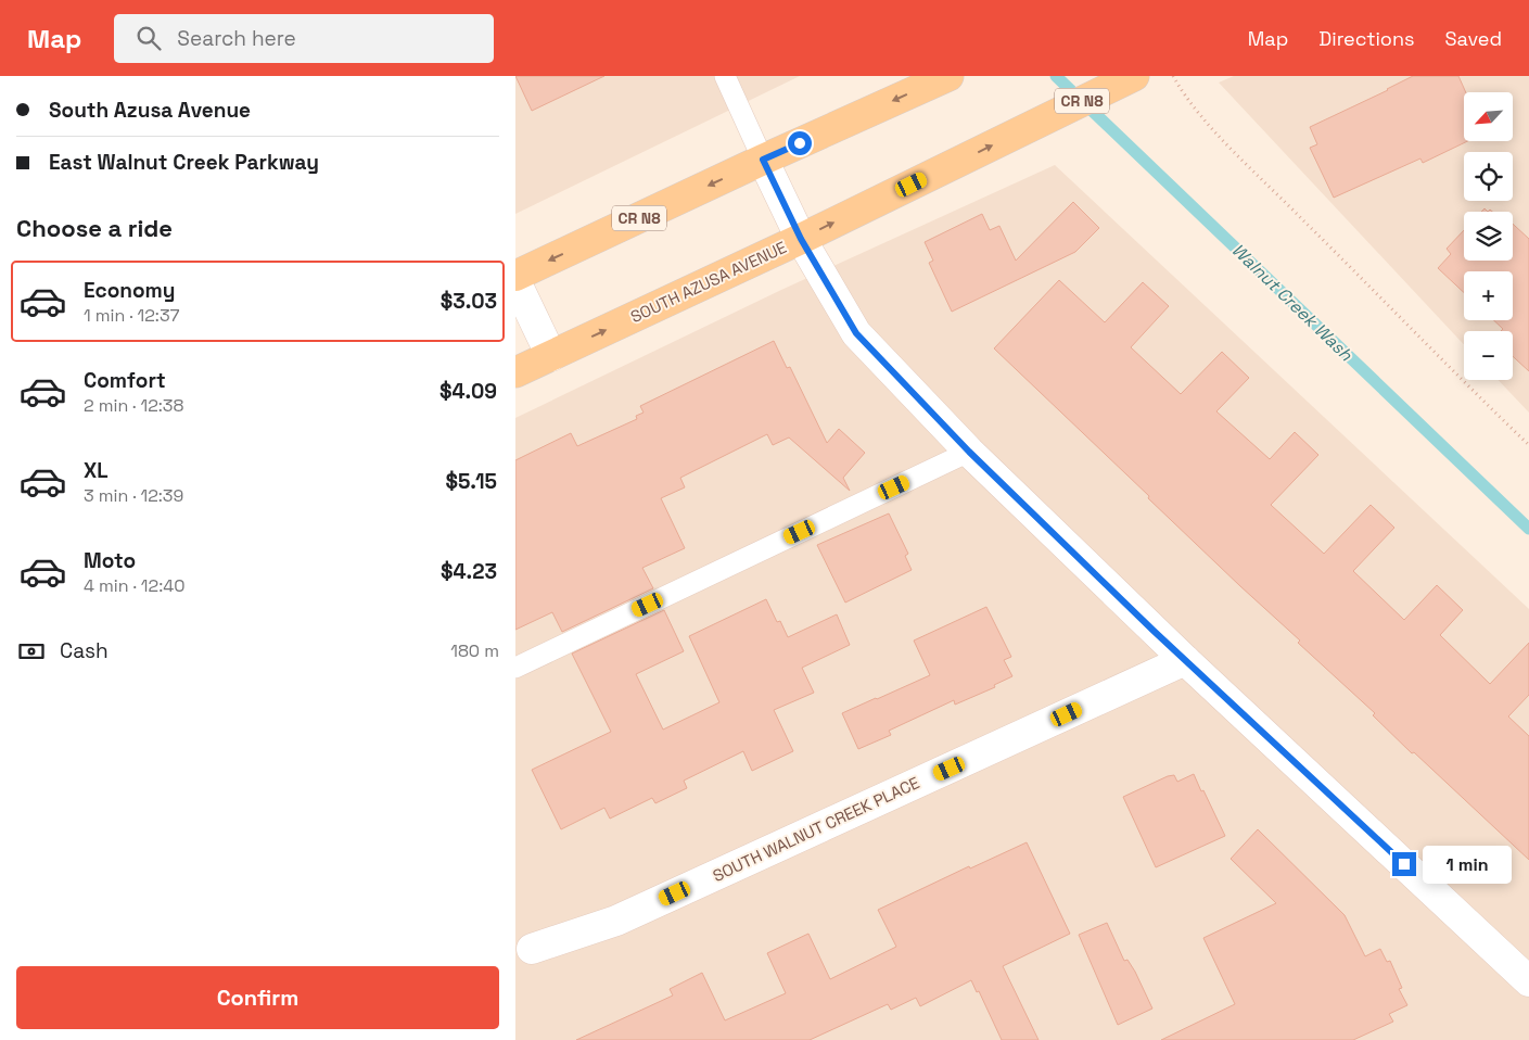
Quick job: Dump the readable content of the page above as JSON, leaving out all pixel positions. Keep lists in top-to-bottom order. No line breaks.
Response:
{"streets":{"main road":["CR N8","SOUTH AZUSA AVENUE"],"street":["SOUTH WALNUT CREEK PLACE"]},"water":["Walnut Creek Wash"],"north":"bottom left","page":{"header":"Map","search":"Search here","nav":["Map","Directions","Saved"],"banner":["South Azusa Avenue","East Walnut Creek Parkway"],"map_buttons":["+","−"],"heading":"Choose a ride","list":[{"name":"Economy","note":"1 min · 12:37","value":"$3.03"},{"name":"Comfort","note":"2 min · 12:38","value":"$4.09"},{"name":"XL","note":"3 min · 12:39","value":"$5.15"},{"name":"Moto","note":"4 min · 12:40","value":"$4.23"}],"pay":["Cash","180 m"],"bubble":"1 min","buttons":"Confirm"}}
